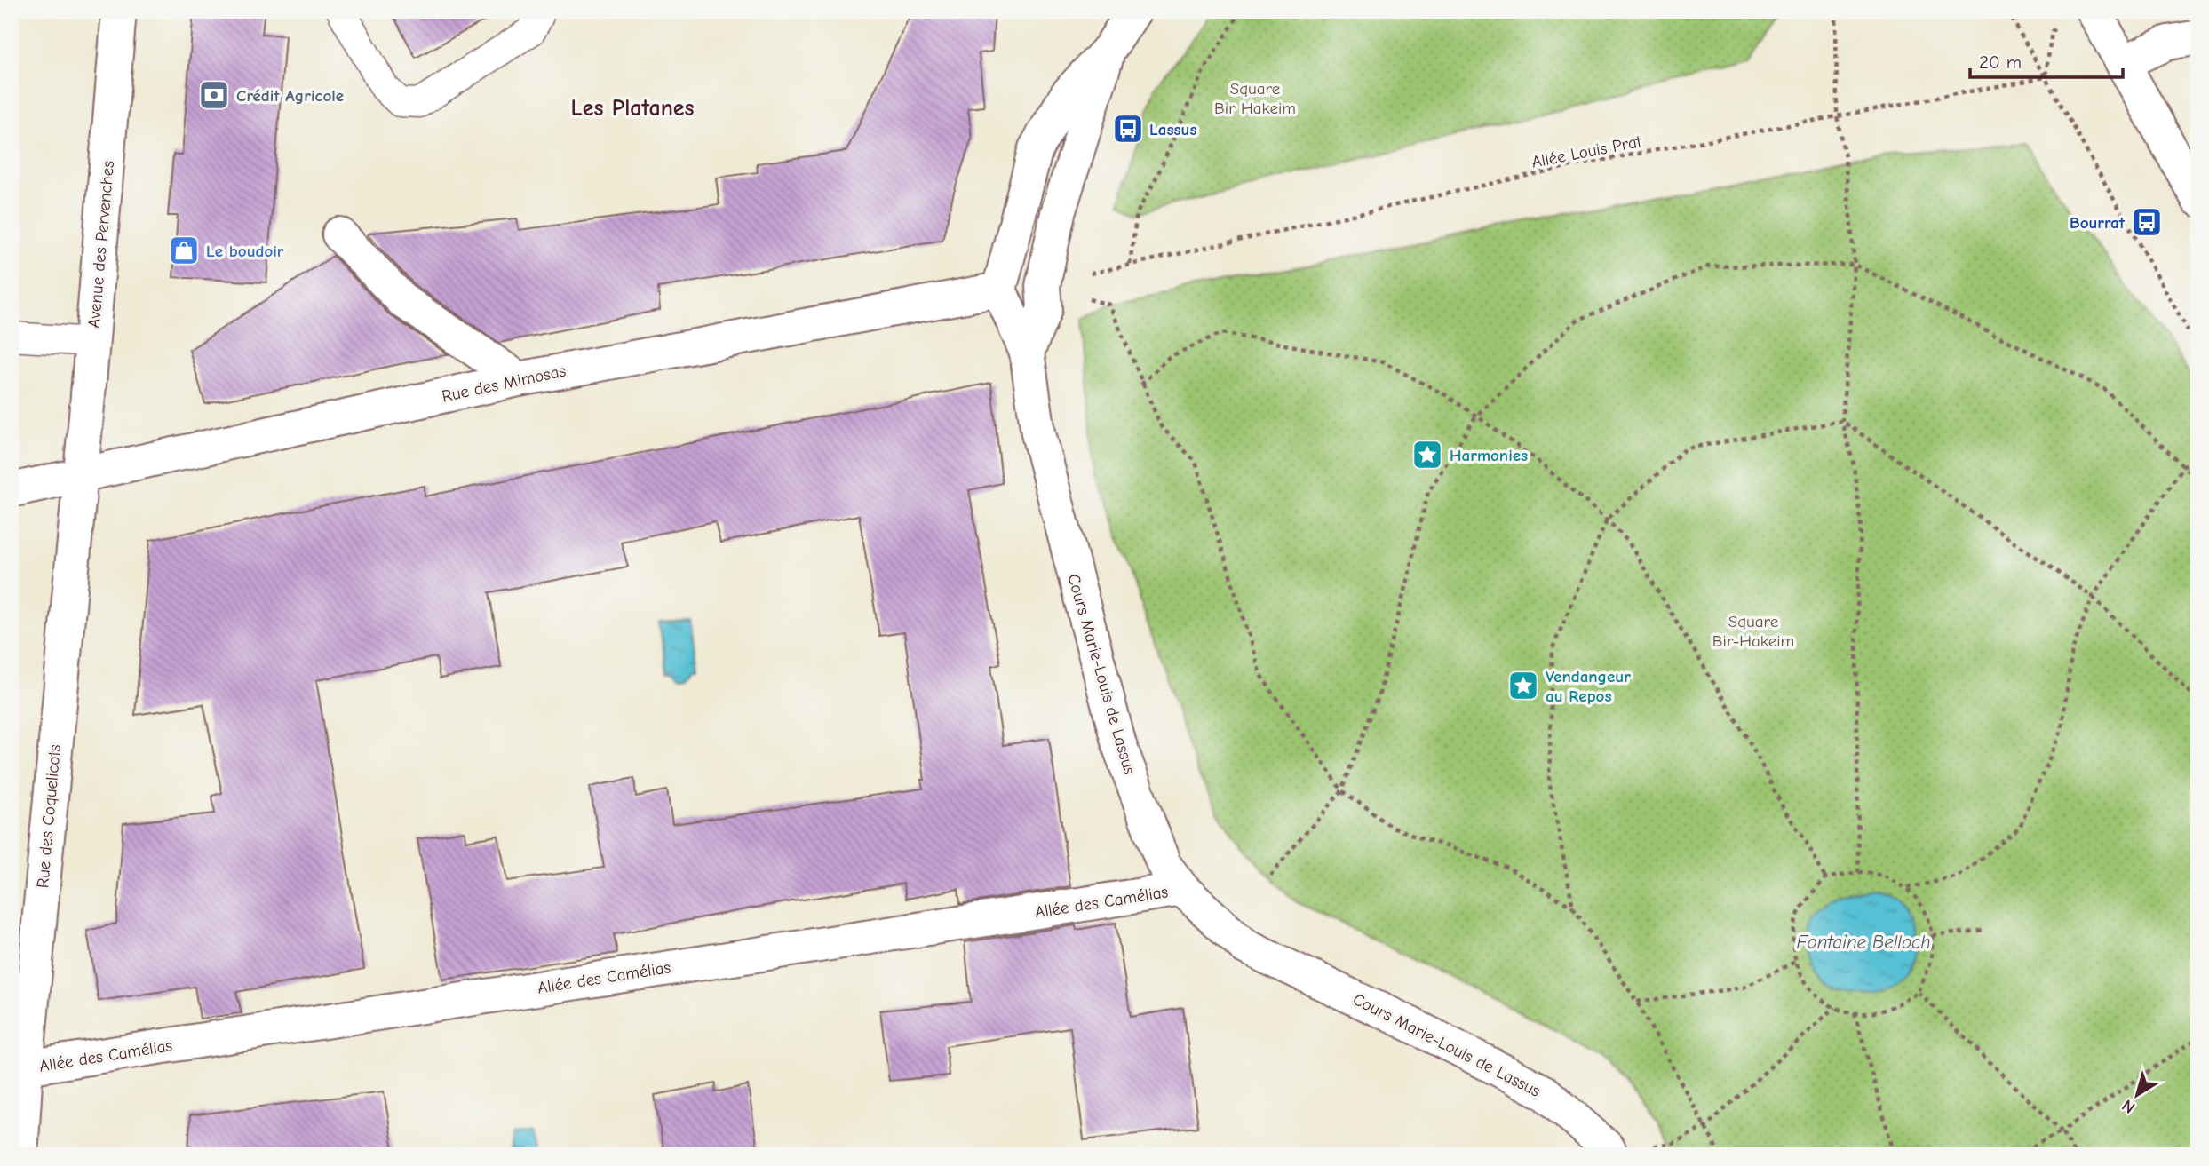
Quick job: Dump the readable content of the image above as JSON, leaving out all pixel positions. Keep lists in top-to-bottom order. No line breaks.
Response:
{"streets":{"street":["Avenue des Pervenches","Rue des Mimosas","Cours Marie-Louis de Lassus","Rue des Coquelicots","Allée des Camélias"],"path":["Allée Louis Prat"]},"crossings":[["Avenue des Pervenches","Rue des Mimosas"],["Avenue des Pervenches","Rue des Coquelicots"],["Rue des Mimosas","Cours Marie-Louis de Lassus"],["Rue des Mimosas","Rue des Coquelicots"],["Cours Marie-Louis de Lassus","Allée des Camélias"],["Rue des Coquelicots","Allée des Camélias"]],"districts":["Les Platanes"],"water":["Fontaine Belloch"],"parks":["Square Bir Hakeim","Square Bir-Hakeim"],"places":{"bank":["Crédit Agricole"],"bus stop":["Lassus","Bourrat"],"shop":["Le boudoir"],"place":["Harmonies","Vendangeur au Repos"]},"scale_bar":"20 m","north":"bottom left"}
